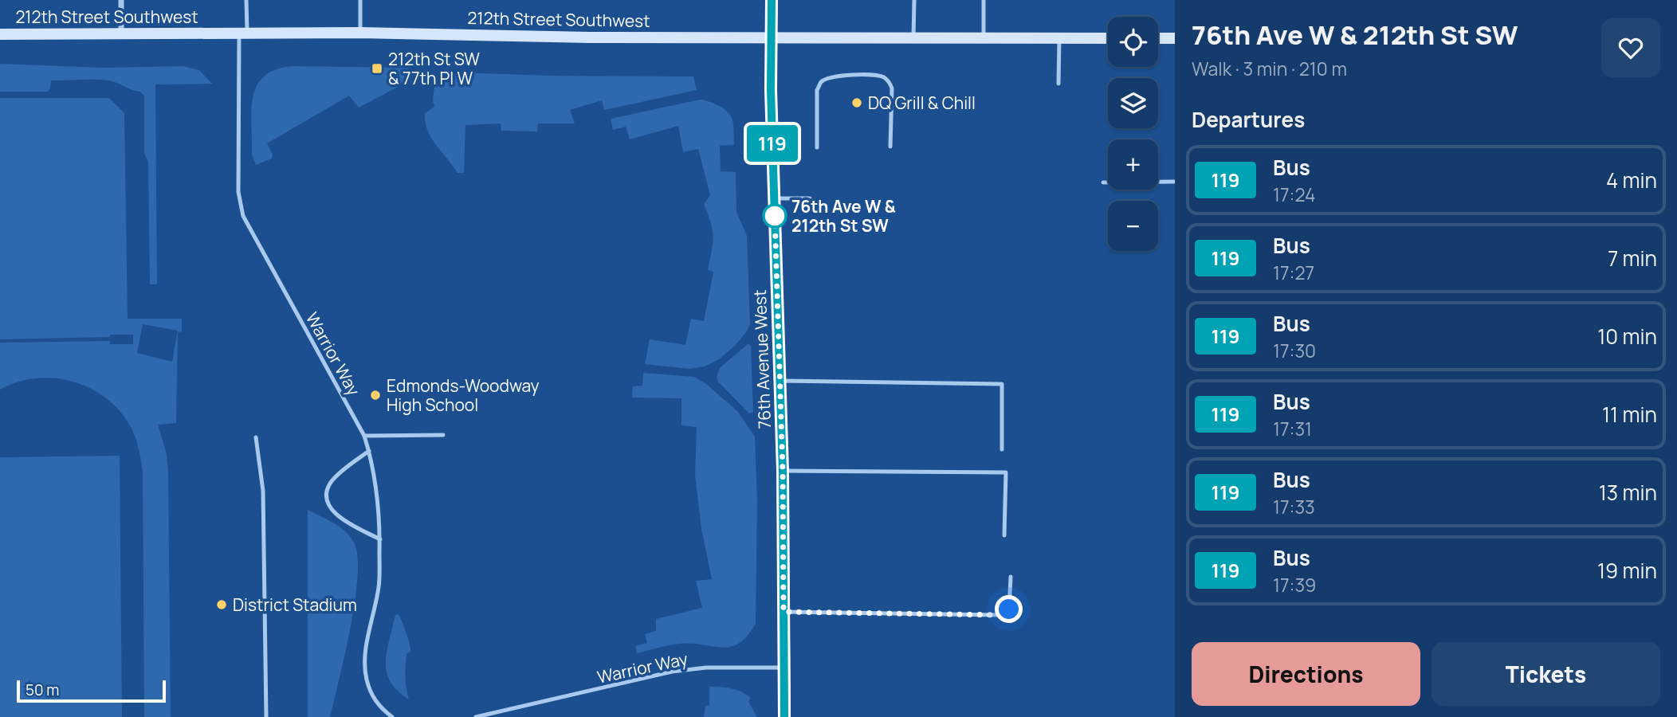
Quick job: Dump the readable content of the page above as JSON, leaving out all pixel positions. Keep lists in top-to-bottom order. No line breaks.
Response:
{"streets":{"main road":["212th Street Southwest","76th Avenue West"],"lane":["Warrior Way"]},"crossings":[["212th Street Southwest","Warrior Way"],["212th Street Southwest","76th Avenue West"],["Warrior Way","76th Avenue West"]],"places":{"transit":["212th St SW & 77th Pl W"],"other":["DQ Grill & Chill","76th Ave W & 212th St SW","Edmonds-Woodway High School","District Stadium"]},"lines":["bus line 119"],"scale_bar":"50 m","page":{"on_map":"119","heading":[["76th Ave W & 212th St SW","Walk · 3 min · 210 m"],"Departures"],"map_buttons":["+","−"],"list":[{"mark":"119","name":"Bus","note":"17:24","value":"4 min"},{"mark":"119","name":"Bus","note":"17:27","value":"7 min"},{"mark":"119","name":"Bus","note":"17:30","value":"10 min"},{"mark":"119","name":"Bus","note":"17:31","value":"11 min"},{"mark":"119","name":"Bus","note":"17:33","value":"13 min"},{"mark":"119","name":"Bus","note":"17:39","value":"19 min"}],"buttons":["Directions","Tickets"],"scale":"50 m"}}
